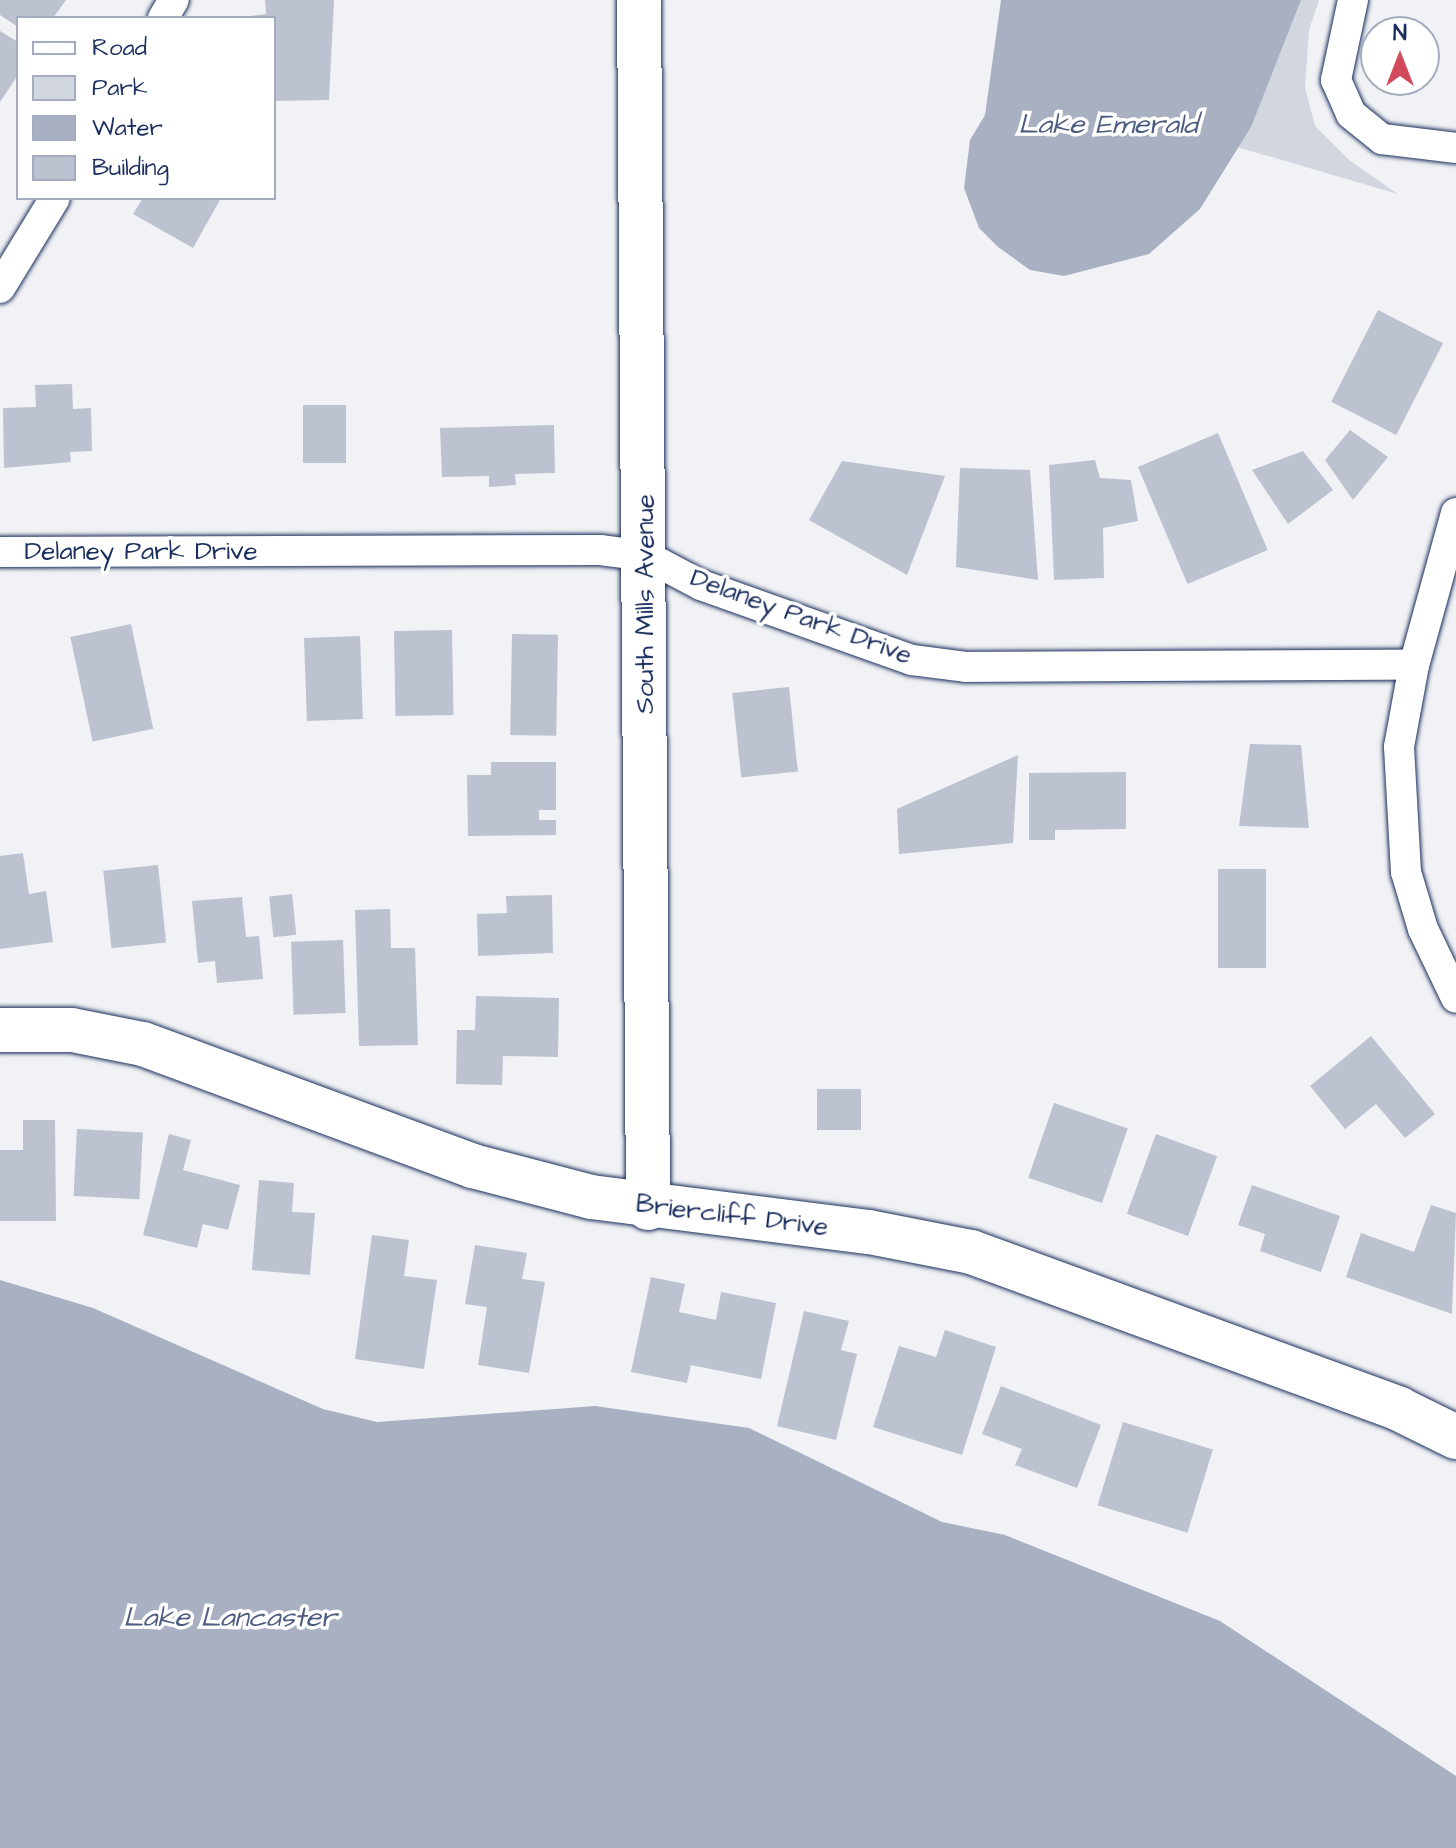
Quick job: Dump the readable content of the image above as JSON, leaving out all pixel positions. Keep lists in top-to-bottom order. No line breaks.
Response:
{"streets":{"street":["Delaney Park Drive","South Mills Avenue","Briercliff Drive"]},"crossings":[["Delaney Park Drive","South Mills Avenue"],["South Mills Avenue","Briercliff Drive"]],"water":["Lake Emerald","Lake Lancaster"],"legend":["Road","Park","Water","Building"],"north":"top"}
